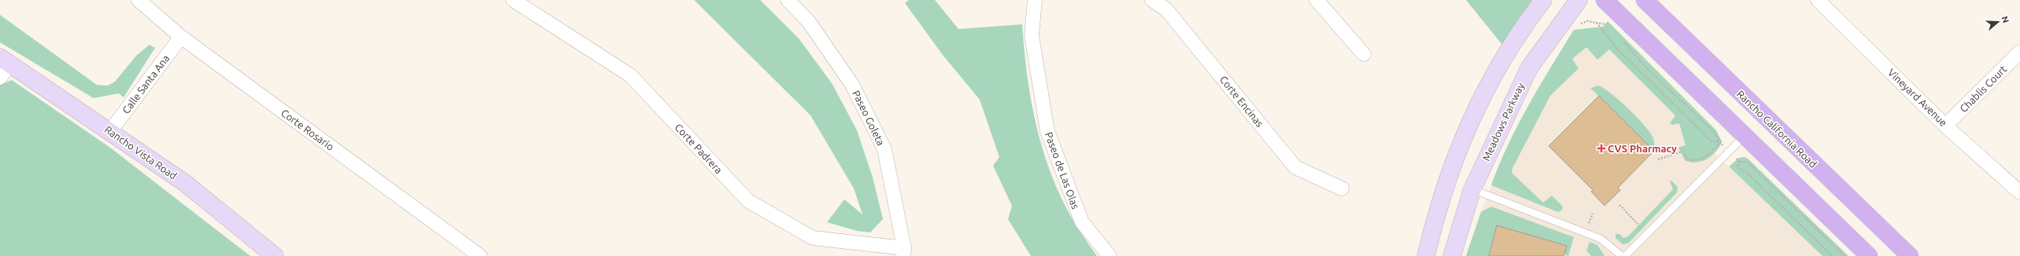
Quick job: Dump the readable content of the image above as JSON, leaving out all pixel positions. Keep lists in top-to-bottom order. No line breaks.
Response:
{"streets":{"main road":["Meadows Parkway","Rancho California Road","Rancho Vista Road"],"street":["Calle Santa Ana","Chablis Court","Vineyard Avenue","Corte Encinas","Paseo Goleta","Corte Rosario","Corte Padrera","Paseo de Las Olas"]},"crossings":[["Calle Santa Ana","Corte Rosario"],["Calle Santa Ana","Rancho Vista Road"],["Chablis Court","Vineyard Avenue"],["Paseo Goleta","Corte Padrera"]],"places":{"health":["CVS Pharmacy"]},"north":"right"}
